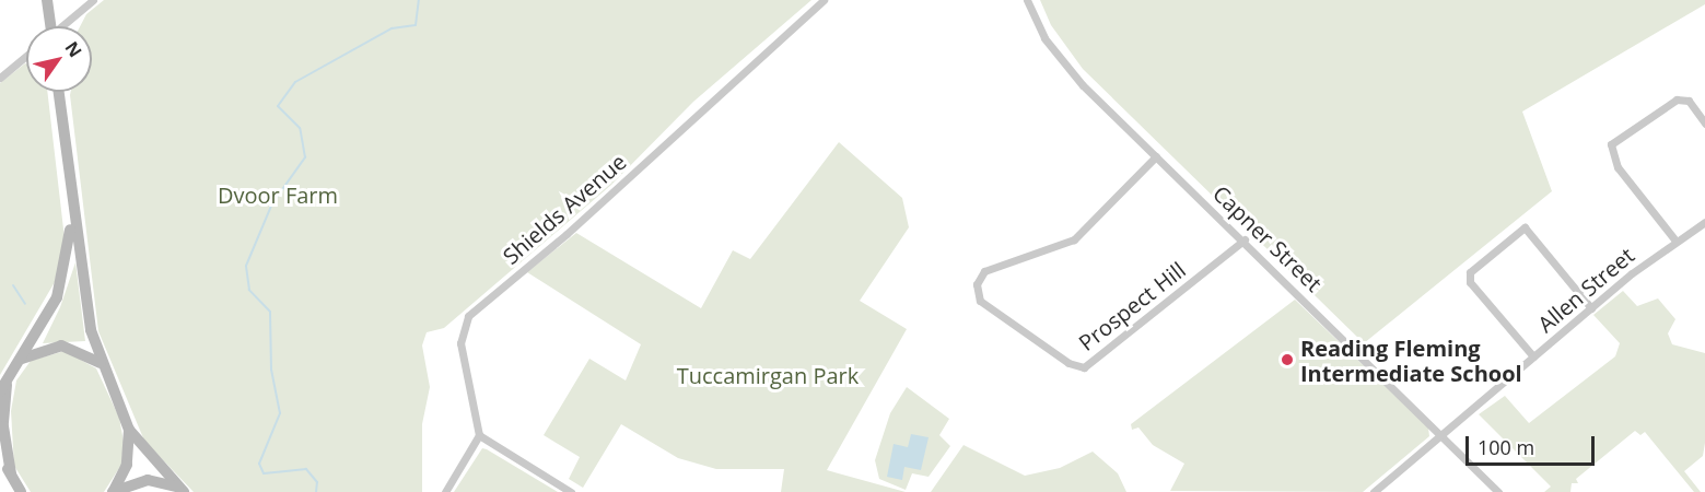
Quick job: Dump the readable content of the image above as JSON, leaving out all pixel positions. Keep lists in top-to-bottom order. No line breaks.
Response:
{"streets":{"street":["Shields Avenue","Capner Street","Allen Street","Prospect Hill"]},"crossings":[["Capner Street","Allen Street"],["Capner Street","Prospect Hill"]],"parks":["Dvoor Farm","Tuccamirgan Park"],"places":["Reading Fleming Intermediate School"],"scale_bar":"100 m","north":"top right"}
